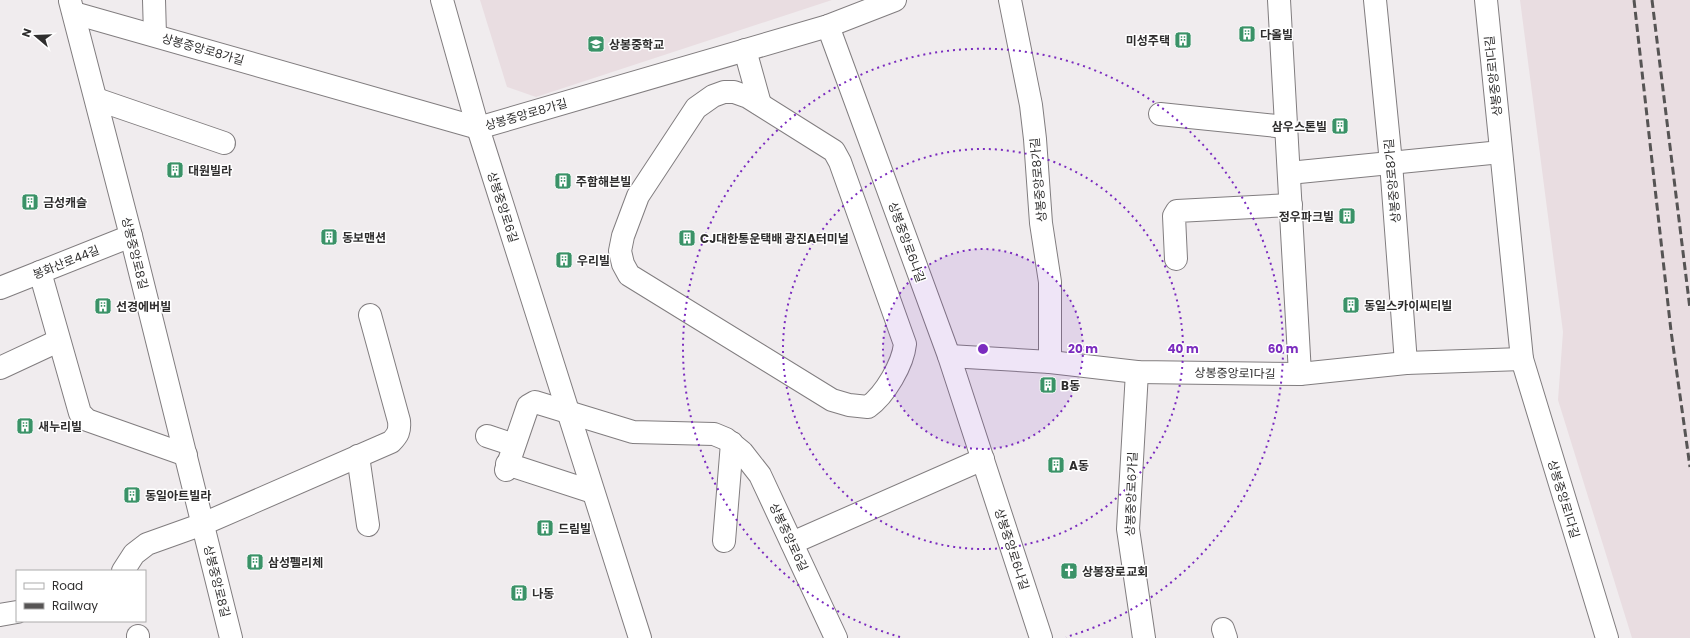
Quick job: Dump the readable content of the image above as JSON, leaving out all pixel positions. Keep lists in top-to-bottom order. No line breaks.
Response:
{"streets":{"street":["상봉중앙로8가길","상봉중앙로1다길","상봉중앙로6길","상봉중앙로6나길","상봉중앙로8길","봉화산로44길","상봉중앙로6가길"]},"crossings":[["상봉중앙로8가길","상봉중앙로1다길"],["상봉중앙로8가길","상봉중앙로6길"],["상봉중앙로8가길","상봉중앙로6나길"],["상봉중앙로8가길","상봉중앙로8길"],["상봉중앙로1다길","상봉중앙로6나길"],["상봉중앙로1다길","상봉중앙로6가길"],["상봉중앙로8길","봉화산로44길"]],"places":{"building":["다올빌","미성주택","삼우스톤빌","대원빌라","주함해븐빌","금성캐슬","정우파크빌","동보맨션","CJ대한통운택배 광진A터미널","우리빌","동일스카이씨티빌","선경에버빌","B동","새누리빌","A동","동일아트빌라","드림빌","삼성펠리체","나동"],"school or university":["상봉중학교"],"church":["상봉장로교회"]},"legend":["Road","Railway"],"north":"left","rings":["20 m","40 m","60 m"]}
